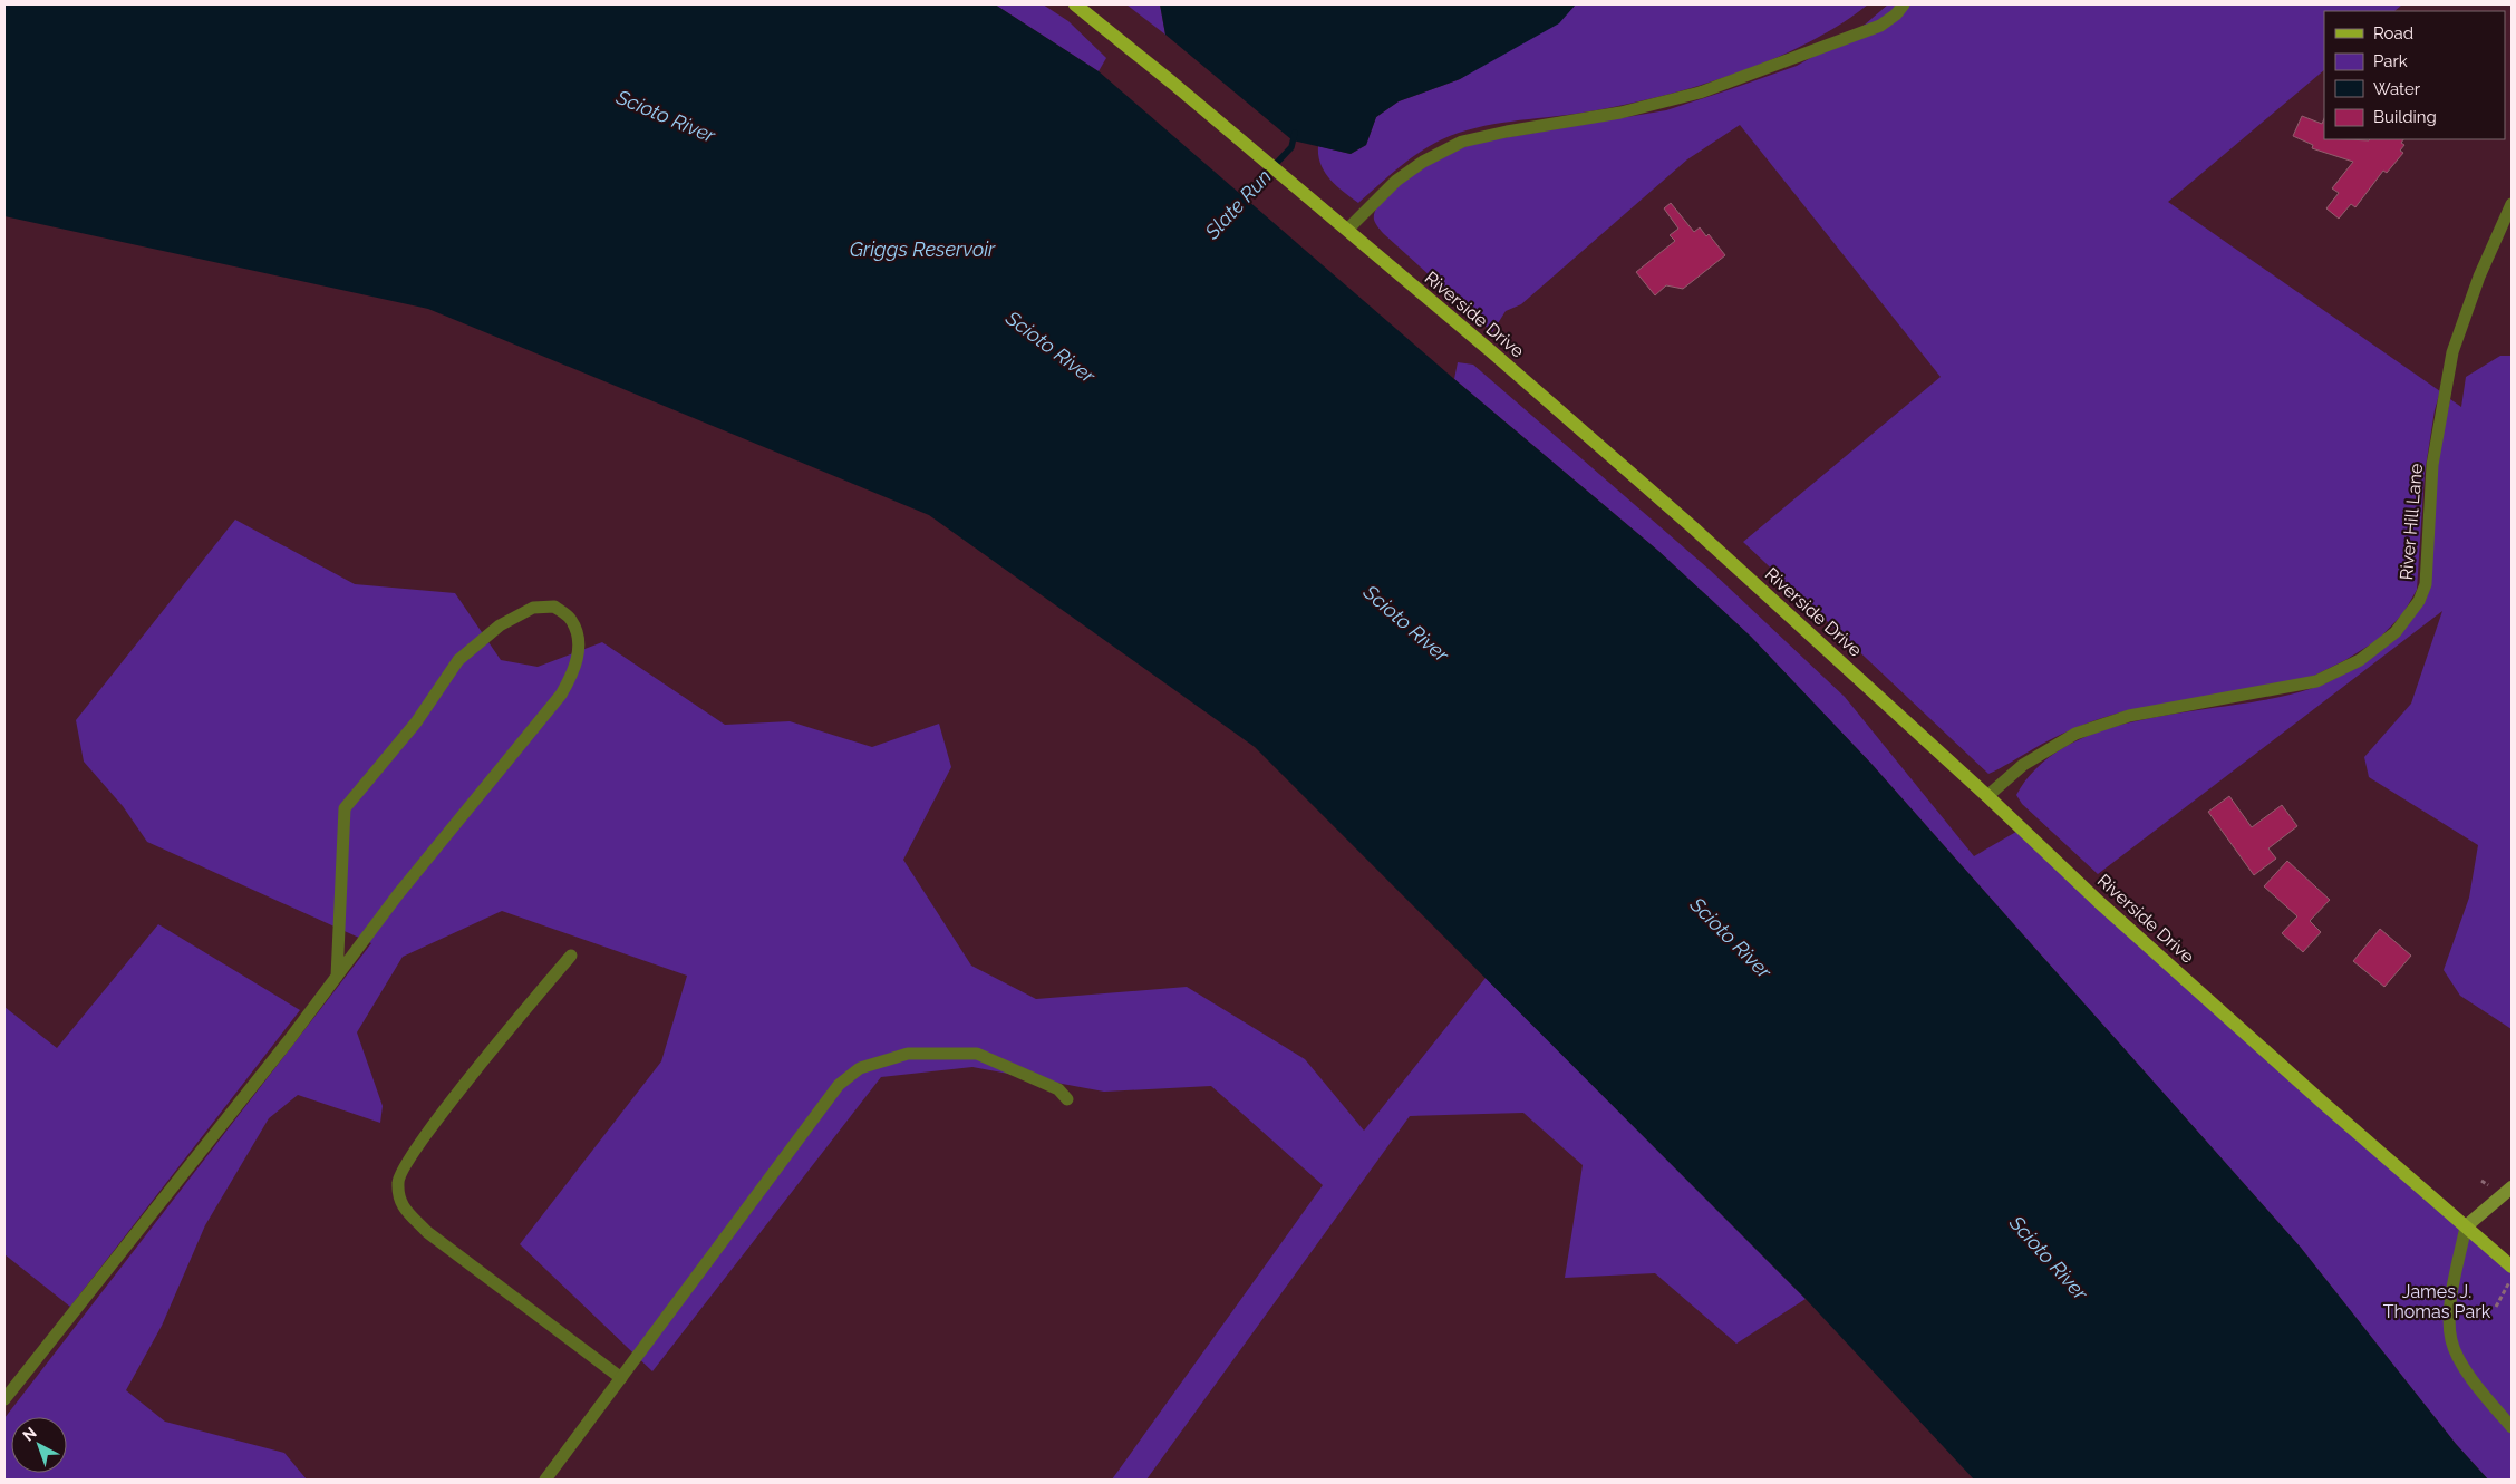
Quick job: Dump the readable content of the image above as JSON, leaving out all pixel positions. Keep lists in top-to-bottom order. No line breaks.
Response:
{"streets":{"main road":["Riverside Drive"],"lane":["River Hill Lane"]},"crossings":[["Riverside Drive","River Hill Lane"]],"water":["Scioto River","Slate Run","Griggs Reservoir"],"parks":["James J. Thomas Park"],"legend":["Road","Park","Water","Building"],"north":"top left"}
